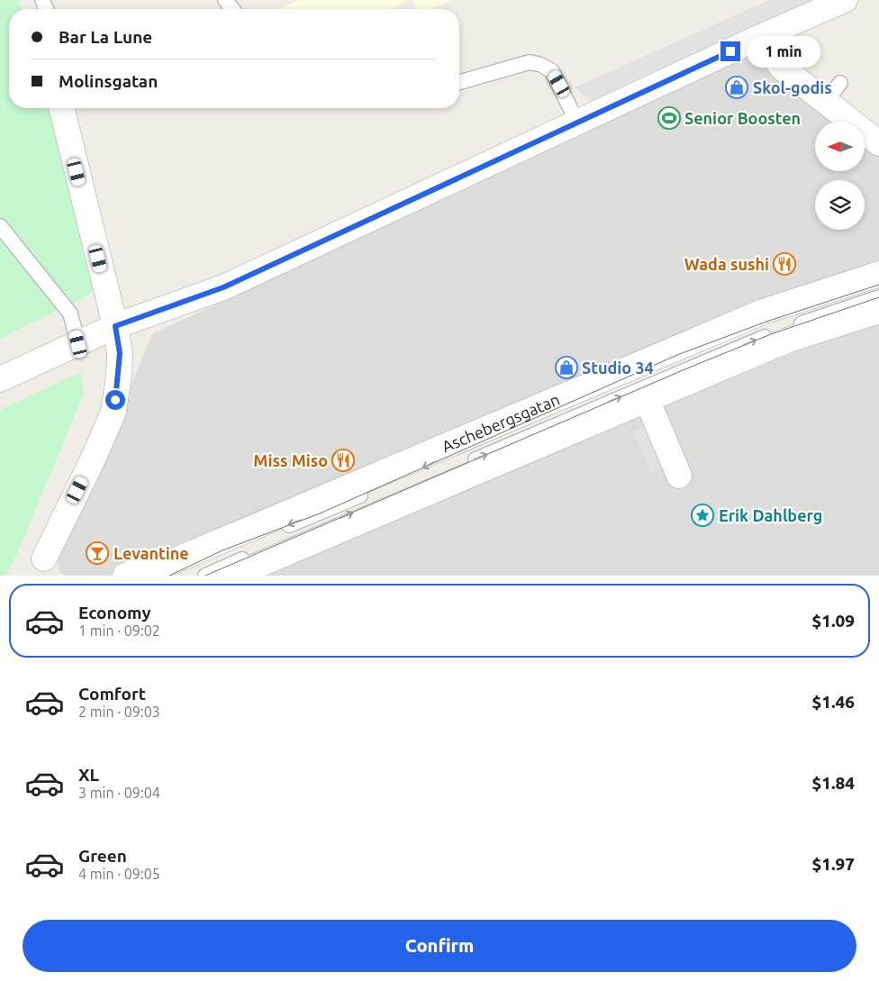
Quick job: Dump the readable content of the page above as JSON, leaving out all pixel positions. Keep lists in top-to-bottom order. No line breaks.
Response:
{"streets":{"street":["Aschebergsgatan"]},"places":{"shop":["Skol-godis","Studio 34"],"sports":["Senior Boosten"],"restaurant":["Wada sushi","Miss Miso"],"place":["Erik Dahlberg"],"bar":["Levantine"]},"north":"left","page":{"banner":["Bar La Lune","Molinsgatan"],"bubble":"1 min","list":[{"name":"Economy","note":"1 min · 09:02","value":"$1.09"},{"name":"Comfort","note":"2 min · 09:03","value":"$1.46"},{"name":"XL","note":"3 min · 09:04","value":"$1.84"},{"name":"Green","note":"4 min · 09:05","value":"$1.97"}],"buttons":"Confirm"}}
